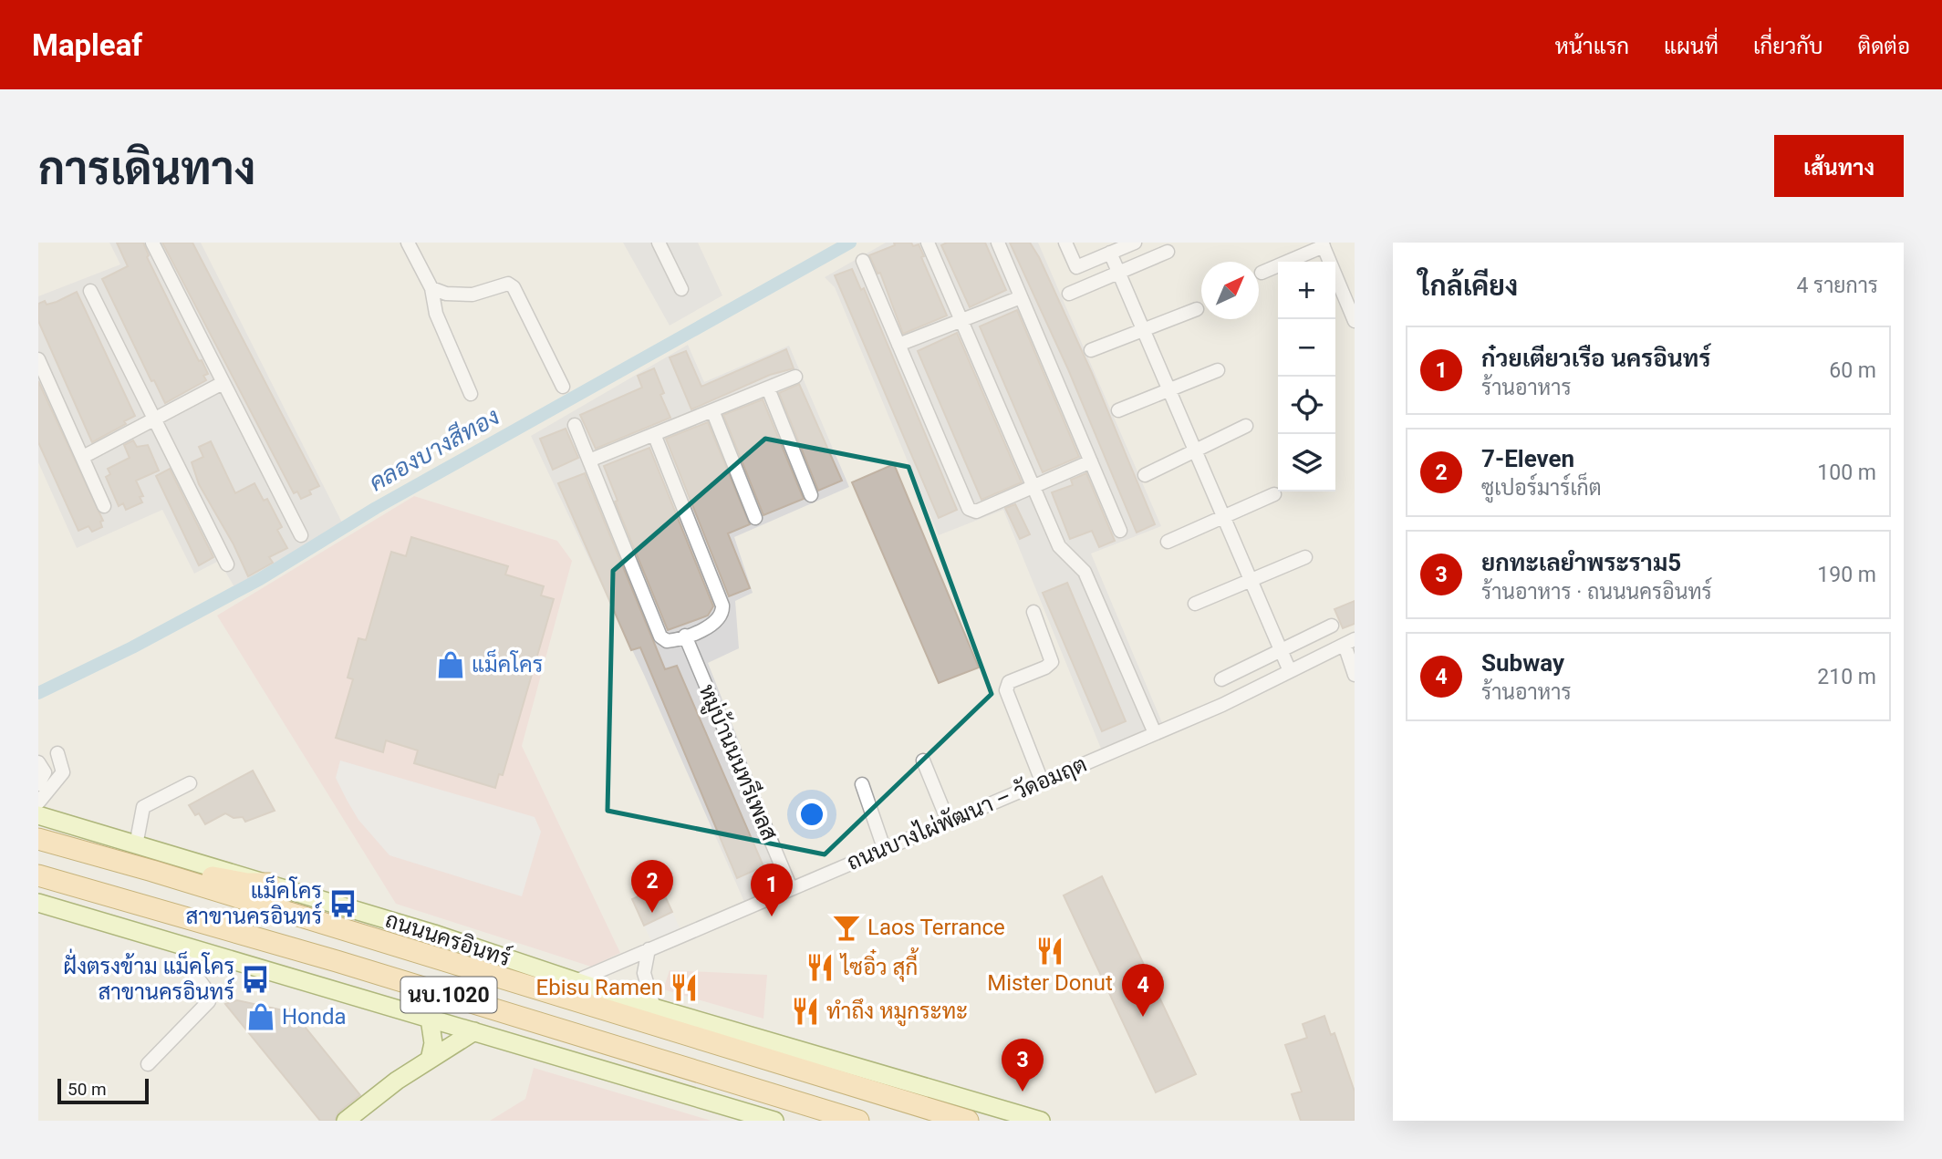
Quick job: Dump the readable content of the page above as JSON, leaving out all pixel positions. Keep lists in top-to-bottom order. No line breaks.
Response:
{"streets":{"main road":["ถนนนครอินทร์","นบ.1020"],"street":["หมู่บ้านนนทรีเพลส","ถนนบางไผ่พัฒนา – วัดอมฤต"]},"crossings":[["หมู่บ้านนนทรีเพลส","ถนนบางไผ่พัฒนา – วัดอมฤต"],["ถนนบางไผ่พัฒนา – วัดอมฤต","ถนนนครอินทร์"]],"water":["คลองบางสีทอง"],"places":{"shop":["แม็คโคร","Honda"],"bus stop":["แม็คโคร สาขานครอินทร์","ฝั่งตรงข้าม แม็คโคร สาขานครอินทร์"],"bar":["Laos Terrance"],"restaurant":["Mister Donut","ไซอิ๋ว สุกี้","Ebisu Ramen","ทำถึง หมูกระทะ"]},"scale_bar":"50 m","north":"top right","page":{"header":"Mapleaf","nav":["หน้าแรก","แผนที่","เกี่ยวกับ","ติดต่อ"],"buttons":"เส้นทาง","title":"การเดินทาง","heading":["ใกล้เคียง","4 รายการ"],"map_buttons":["+","−"],"list":[{"mark":"1","name":"ก๋วยเตียวเรือ นครอินทร์","note":"ร้านอาหาร","value":"60 m"},{"mark":"2","name":"7-Eleven","note":"ซูเปอร์มาร์เก็ต","value":"100 m"},{"mark":"3","name":"ยกทะเลยำพระราม5","note":"ร้านอาหาร · ถนนนครอินทร์","value":"190 m"},{"mark":"4","name":"Subway","note":"ร้านอาหาร","value":"210 m"}],"pins":["2","1","4","3"],"scale":"50 m"}}
